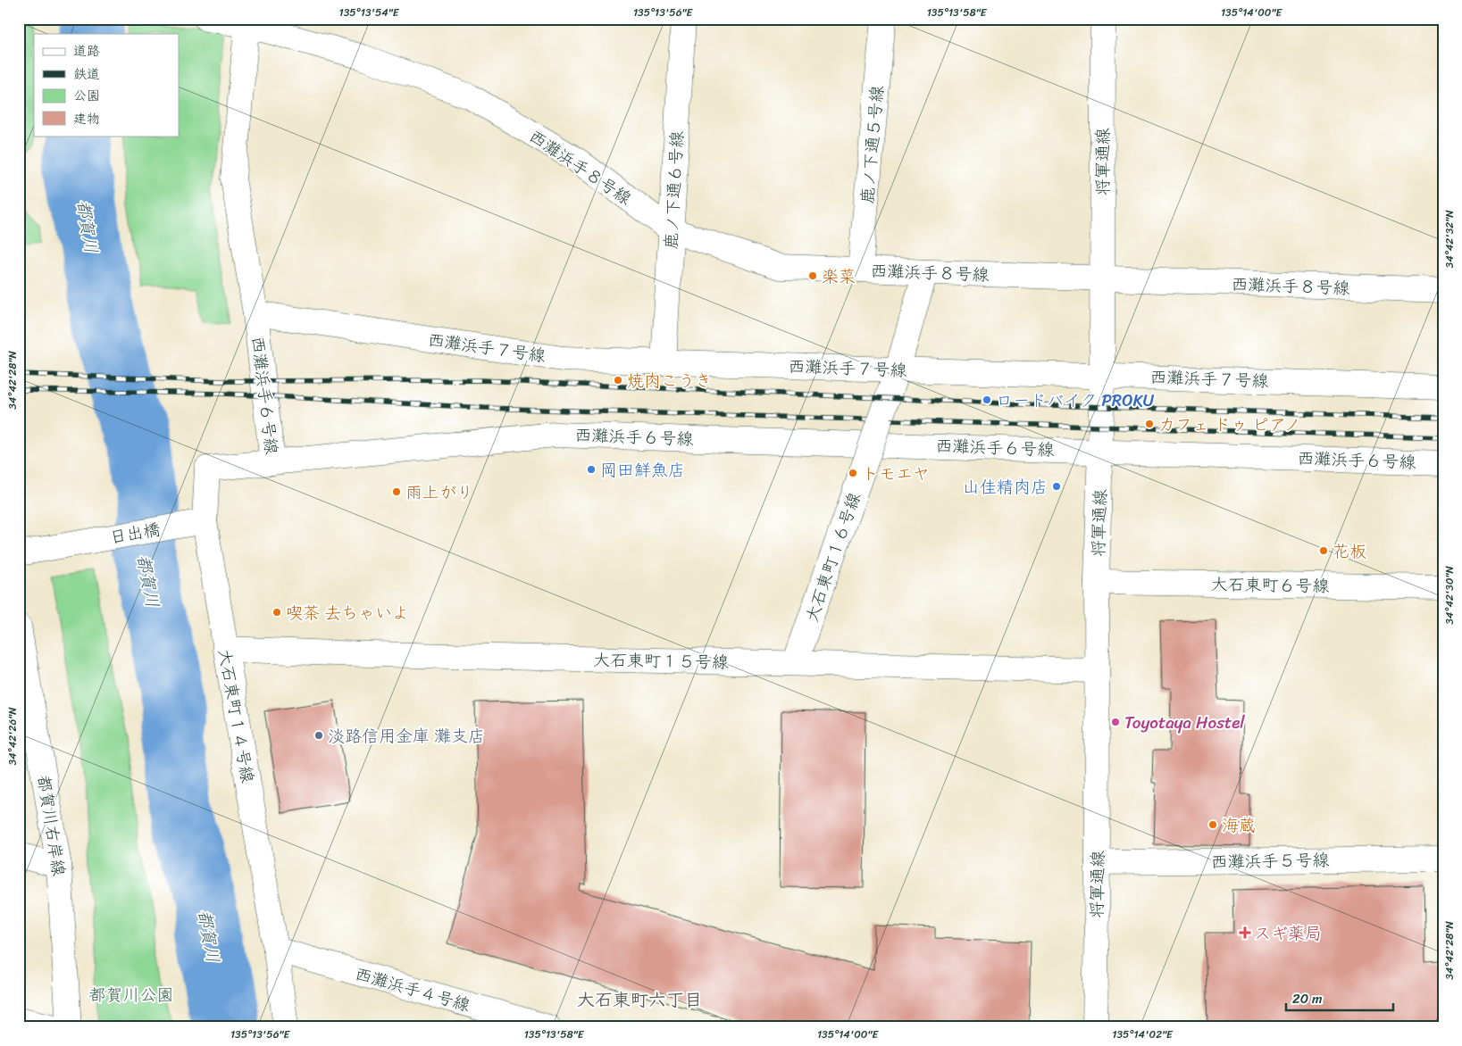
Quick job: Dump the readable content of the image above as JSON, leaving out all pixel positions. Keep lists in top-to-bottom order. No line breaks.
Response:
{"streets":{"street":["鹿ノ下通５号線","将軍通線","西灘浜手８号線","鹿ノ下通６号線","西灘浜手７号線","西灘浜手６号線","日出橋","大石東町１６号線","大石東町６号線","大石東町１５号線","大石東町１４号線","都賀川右岸線","西灘浜手５号線","西灘浜手４号線"]},"crossings":[["鹿ノ下通５号線","西灘浜手８号線"],["将軍通線","西灘浜手８号線"],["将軍通線","西灘浜手７号線"],["将軍通線","西灘浜手６号線"],["将軍通線","大石東町６号線"],["将軍通線","大石東町１５号線"],["将軍通線","西灘浜手５号線"],["西灘浜手８号線","鹿ノ下通６号線"],["西灘浜手８号線","西灘浜手６号線"],["西灘浜手８号線","大石東町１６号線"],["鹿ノ下通６号線","西灘浜手７号線"],["西灘浜手７号線","西灘浜手６号線"],["西灘浜手７号線","大石東町１６号線"],["西灘浜手６号線","大石東町１４号線"],["日出橋","大石東町１４号線"],["大石東町１６号線","大石東町１５号線"],["大石東町１５号線","大石東町１４号線"],["大石東町１４号線","西灘浜手４号線"]],"districts":["大石東町六丁目"],"water":["都賀川"],"parks":["都賀川公園"],"places":{"other":["楽菜","焼肉こうき","ロードバイク PROKU","カフェ ドゥ ピアノ","岡田鮮魚店","トモエヤ","山佳精肉店","雨上がり","花板","喫茶 去ちゃいよ","Toyotaya Hostel","淡路信用金庫 灘支店","海蔵"],"health":["スギ薬局"]},"legend":["道路","鉄道","公園","建物"],"scale_bar":"20 m","coordinates":["135°13'54\"E","135°13'56\"E","135°13'58\"E","135°14'00\"E","34°42'32\"N","34°42'28\"N","34°42'30\"N","34°42'26\"N","135°14'02\"E"]}
